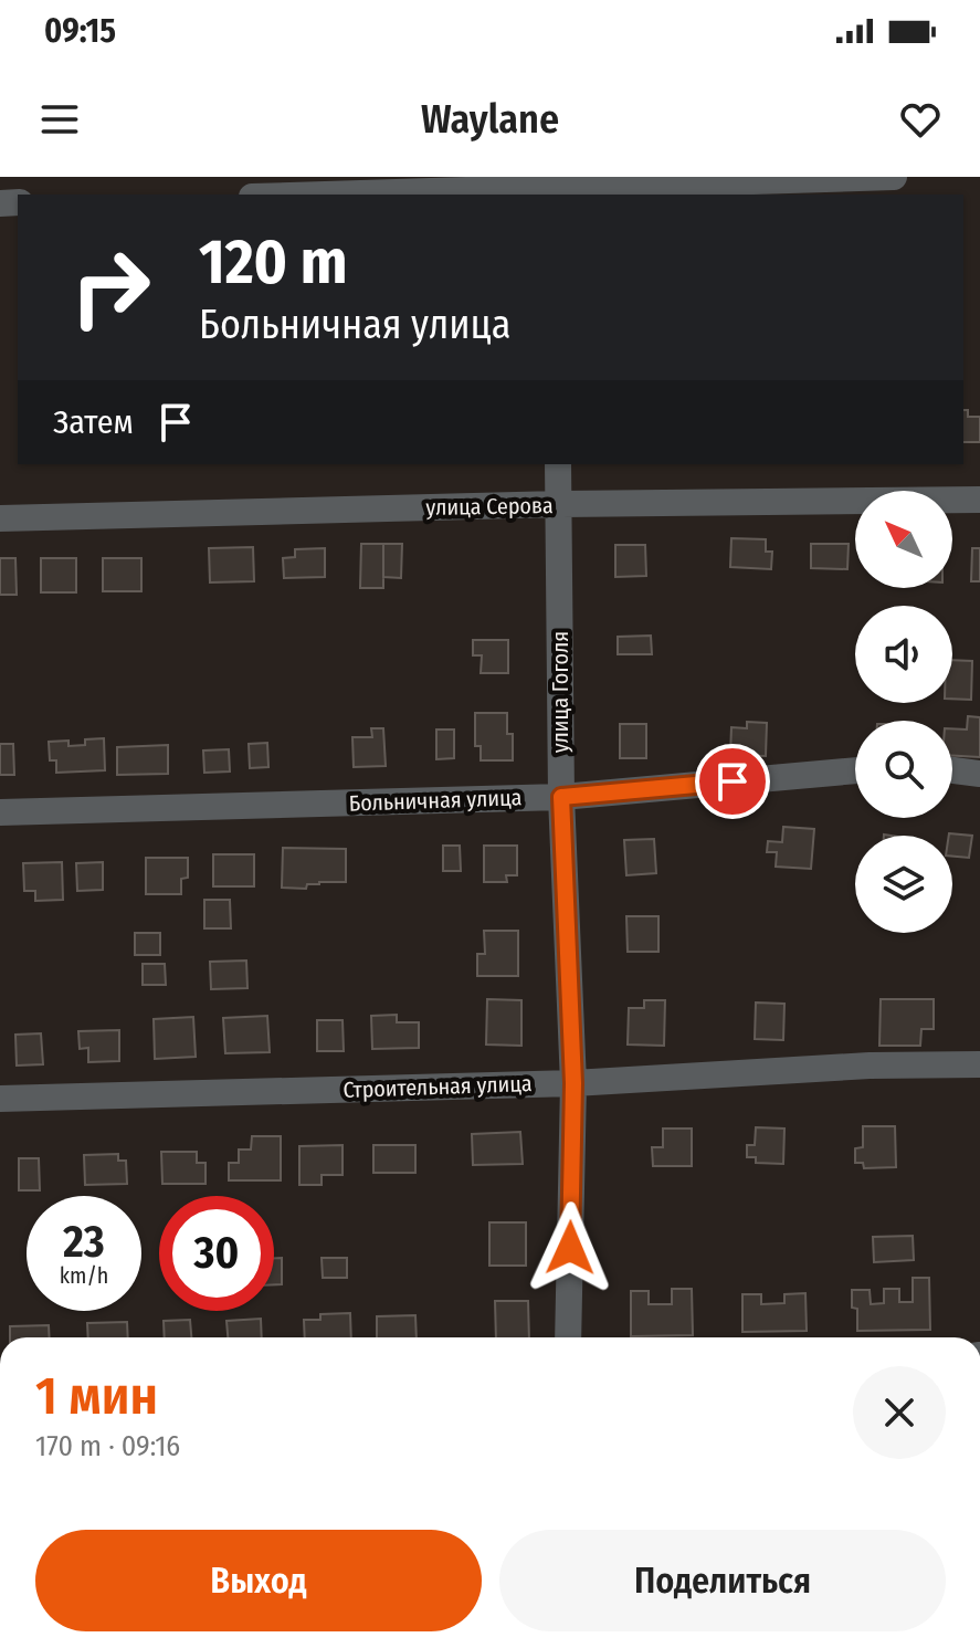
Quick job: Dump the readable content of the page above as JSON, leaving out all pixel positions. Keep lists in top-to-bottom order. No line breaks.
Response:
{"streets":{"street":["улица Серова","улица Гоголя","Больничная улица","Строительная улица"]},"crossings":[["улица Серова","улица Гоголя"],["улица Гоголя","Больничная улица"],["улица Гоголя","Строительная улица"]],"north":"top left","page":{"status":"09:15","header":"Waylane","turn":["120 m","Больничная улица"],"then":"Затем","speed":"23 km/h","limit":"30","heading":["1 мин","170 m · 09:16"],"buttons":["Выход","Поделиться"]}}
